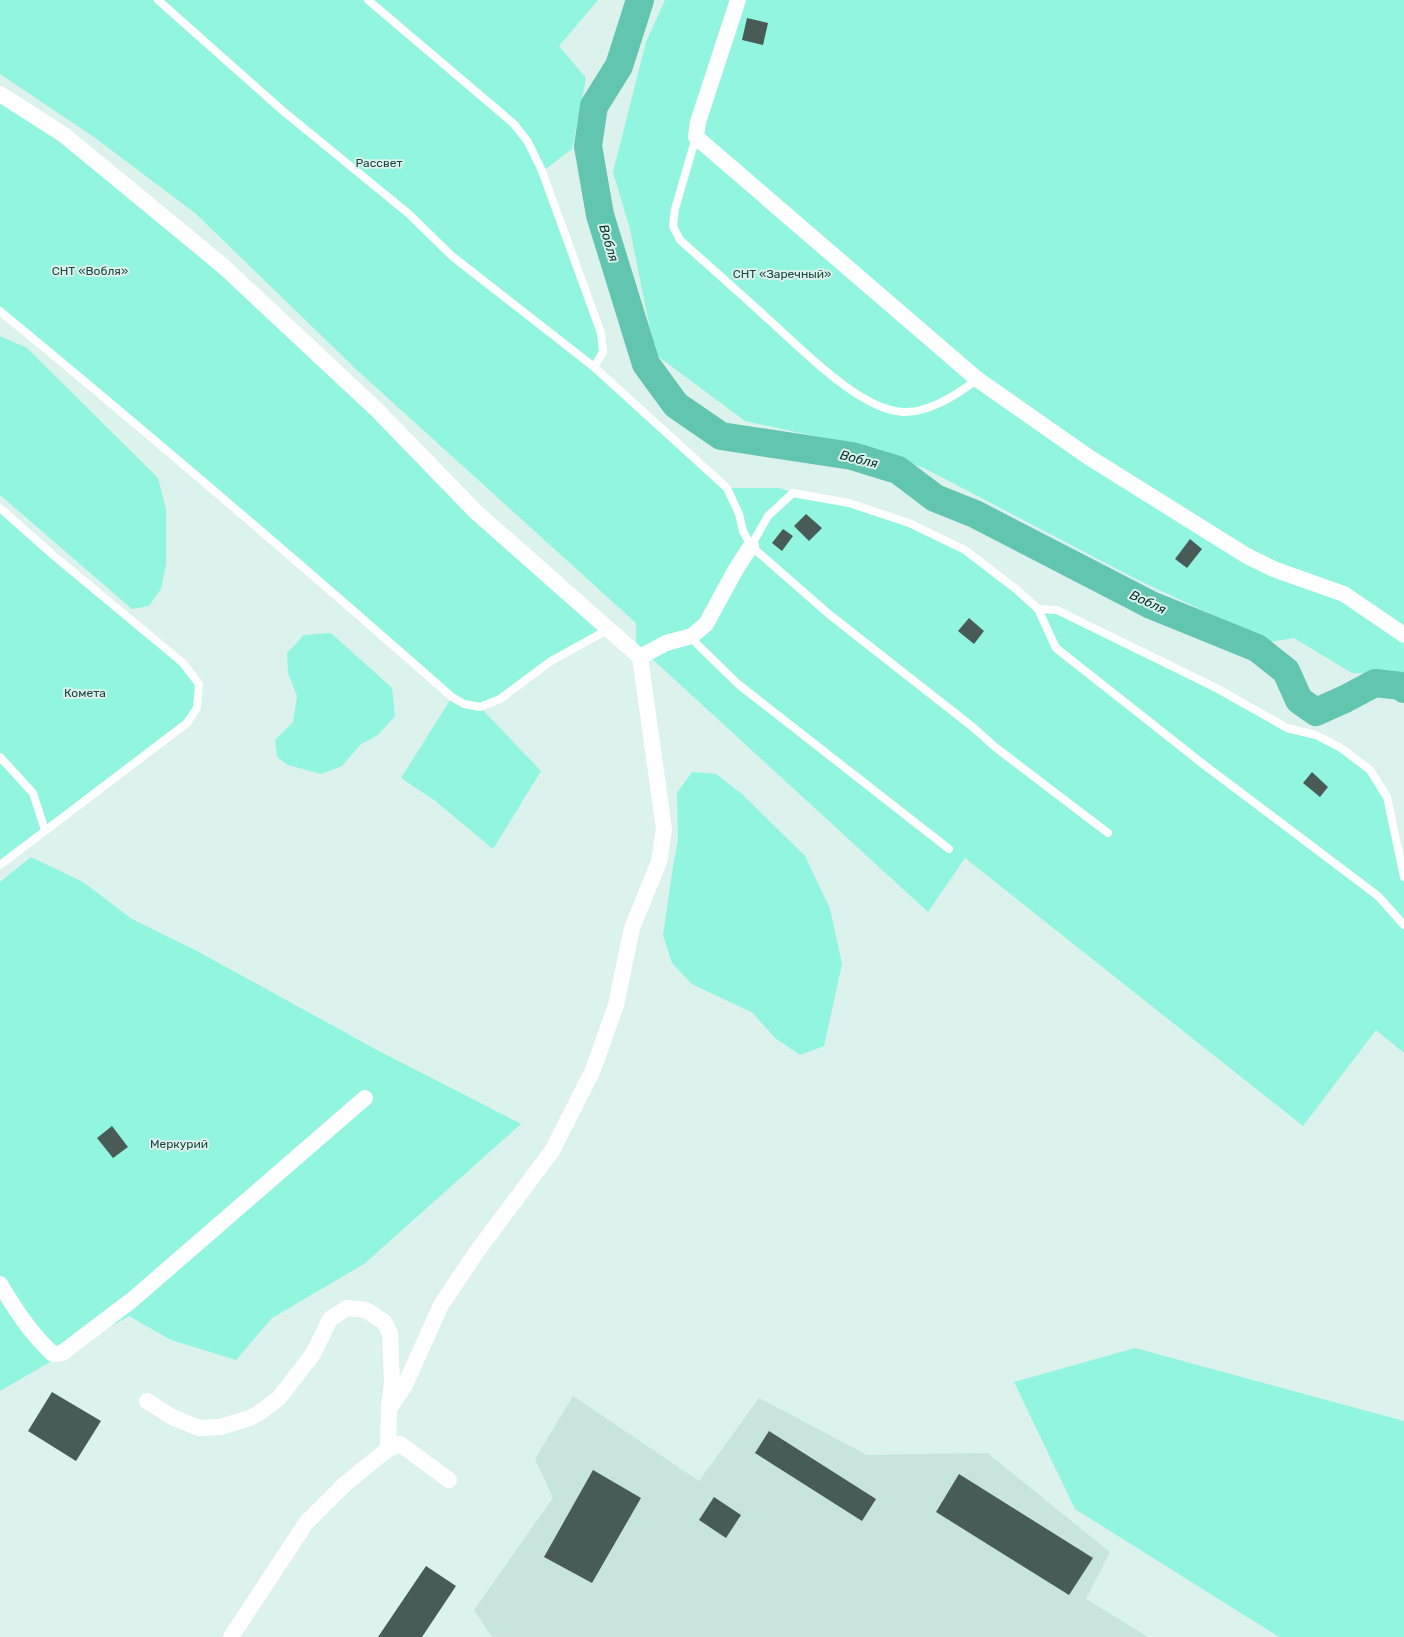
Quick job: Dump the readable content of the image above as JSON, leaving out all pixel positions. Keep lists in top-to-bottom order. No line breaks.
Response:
{"water":["Вобля"],"parks":["Рассвет","СНТ «Вобля»","СНТ «Заречный»","Комета","Меркурий"]}
